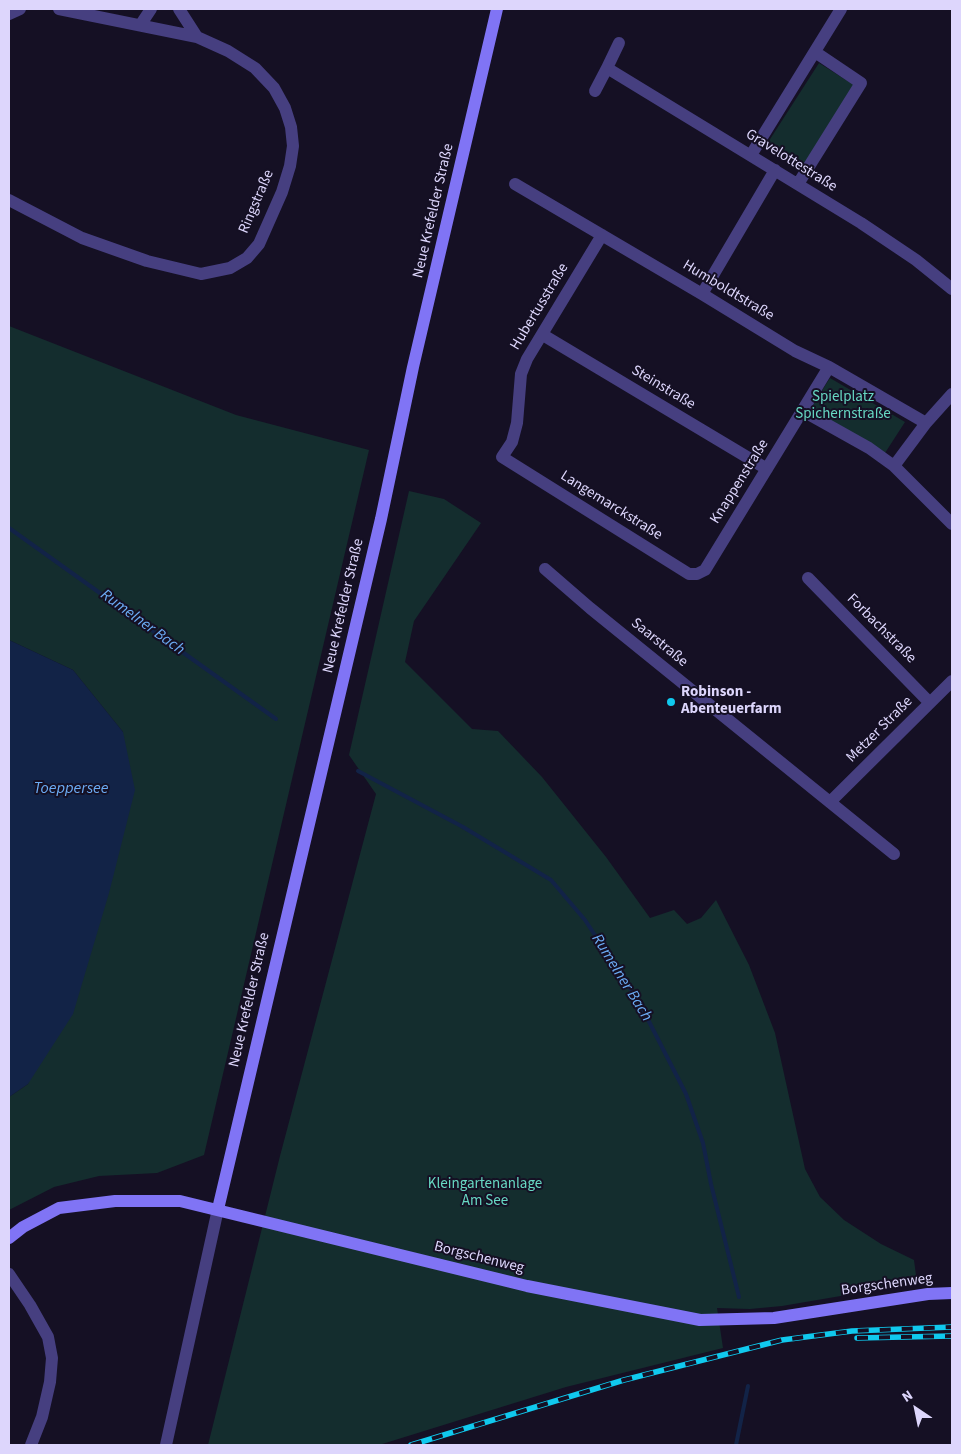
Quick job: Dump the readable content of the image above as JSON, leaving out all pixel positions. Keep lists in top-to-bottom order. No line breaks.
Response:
{"streets":{"main road":["Neue Krefelder Straße","Borgschenweg"],"street":["Gravelottestraße","Ringstraße","Humboldtstraße","Hubertusstraße","Steinstraße","Knappenstraße","Langemarckstraße","Forbachstraße","Saarstraße","Metzer Straße"]},"crossings":[["Neue Krefelder Straße","Borgschenweg"],["Humboldtstraße","Hubertusstraße"],["Humboldtstraße","Knappenstraße"],["Hubertusstraße","Steinstraße"],["Hubertusstraße","Langemarckstraße"],["Steinstraße","Knappenstraße"],["Knappenstraße","Langemarckstraße"],["Forbachstraße","Metzer Straße"],["Saarstraße","Metzer Straße"]],"water":["Rumelner Bach","Toeppersee"],"parks":["Spielplatz Spichernstraße","Kleingartenanlage Am See"],"places":["Robinson - Abenteuerfarm"],"north":"top left"}
